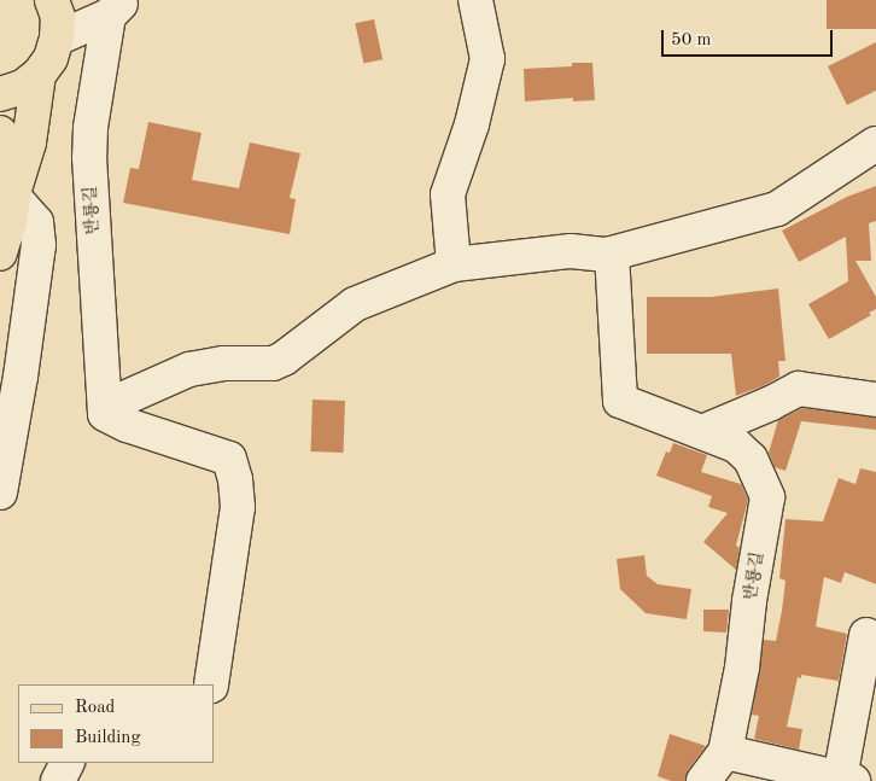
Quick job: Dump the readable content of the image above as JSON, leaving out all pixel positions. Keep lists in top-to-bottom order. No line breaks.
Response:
{"streets":{"street":["반룡길"]},"legend":["Road","Building"],"scale_bar":"50 m"}
